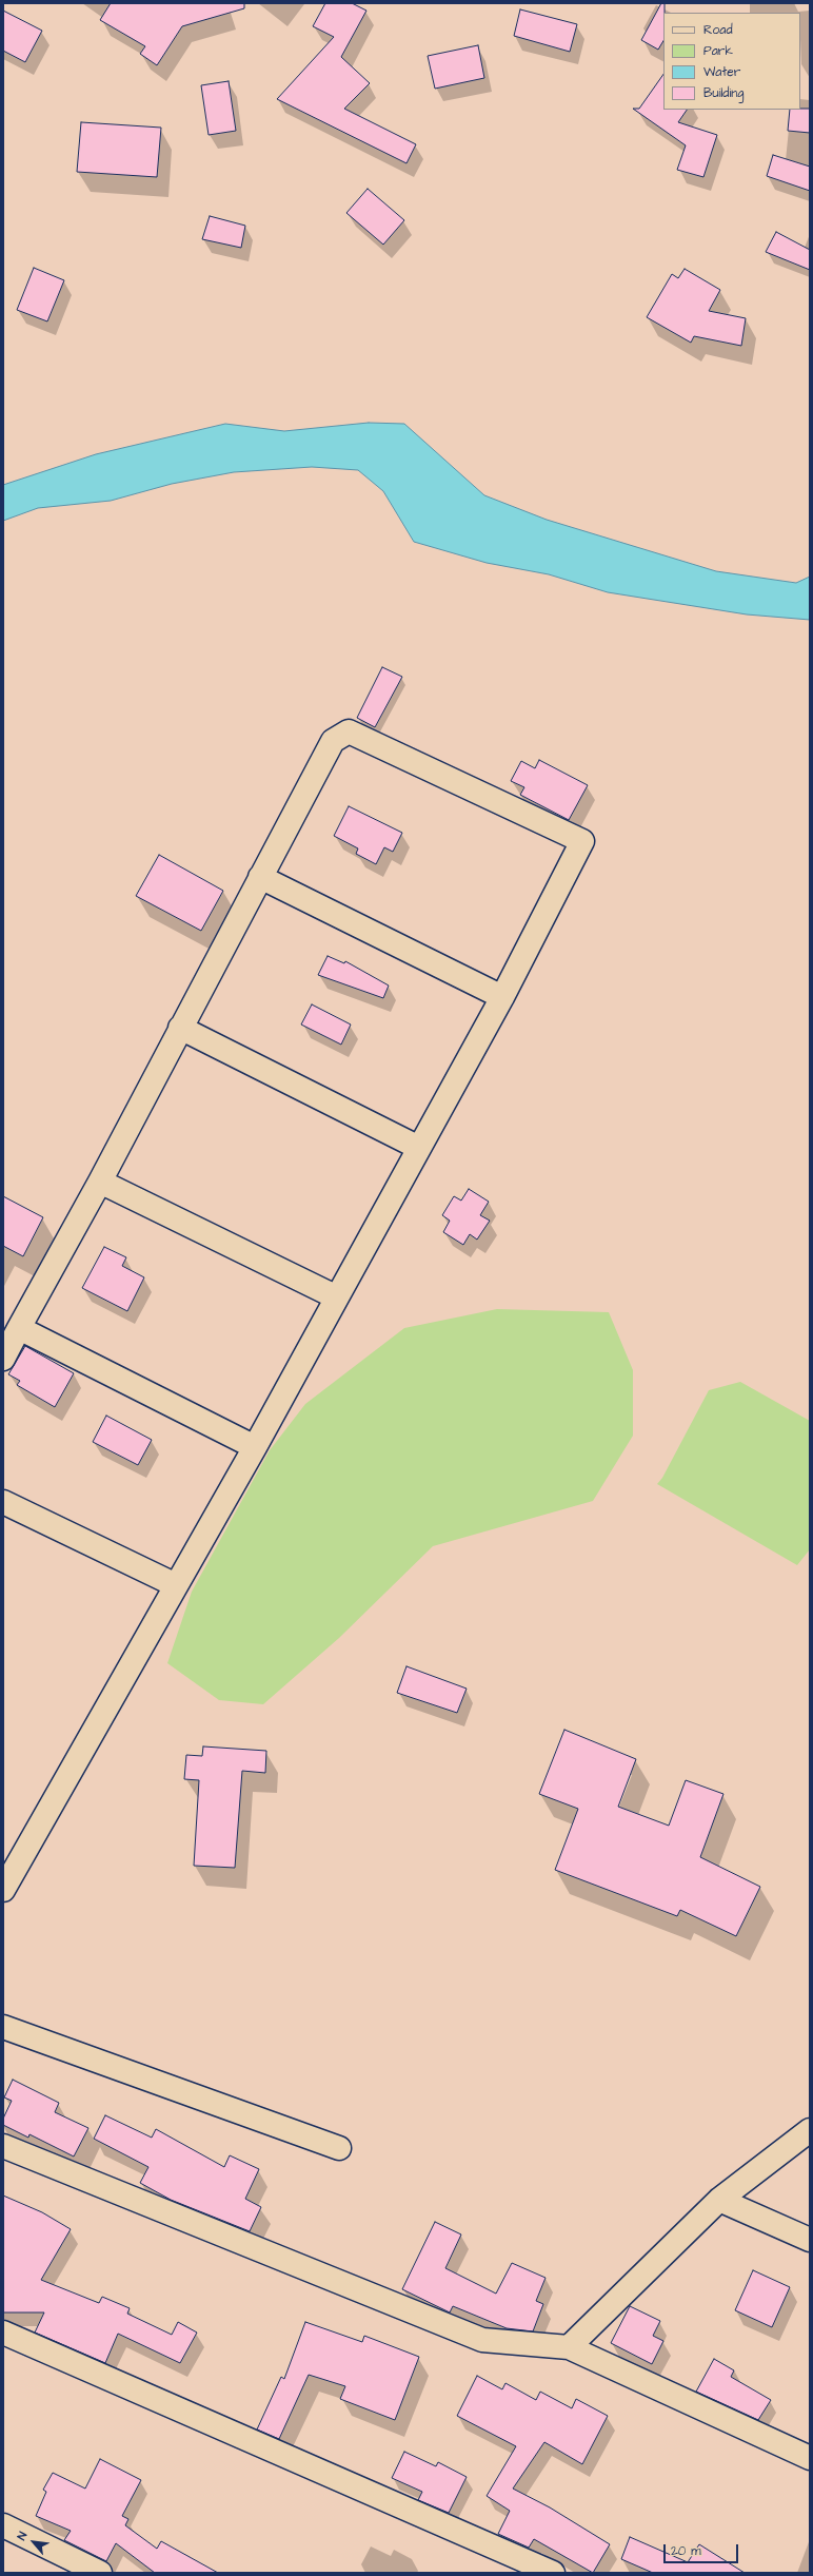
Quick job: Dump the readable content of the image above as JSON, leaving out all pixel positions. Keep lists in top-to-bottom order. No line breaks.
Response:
{"legend":["Road","Park","Water","Building"],"scale_bar":"20 m","north":"top left"}
